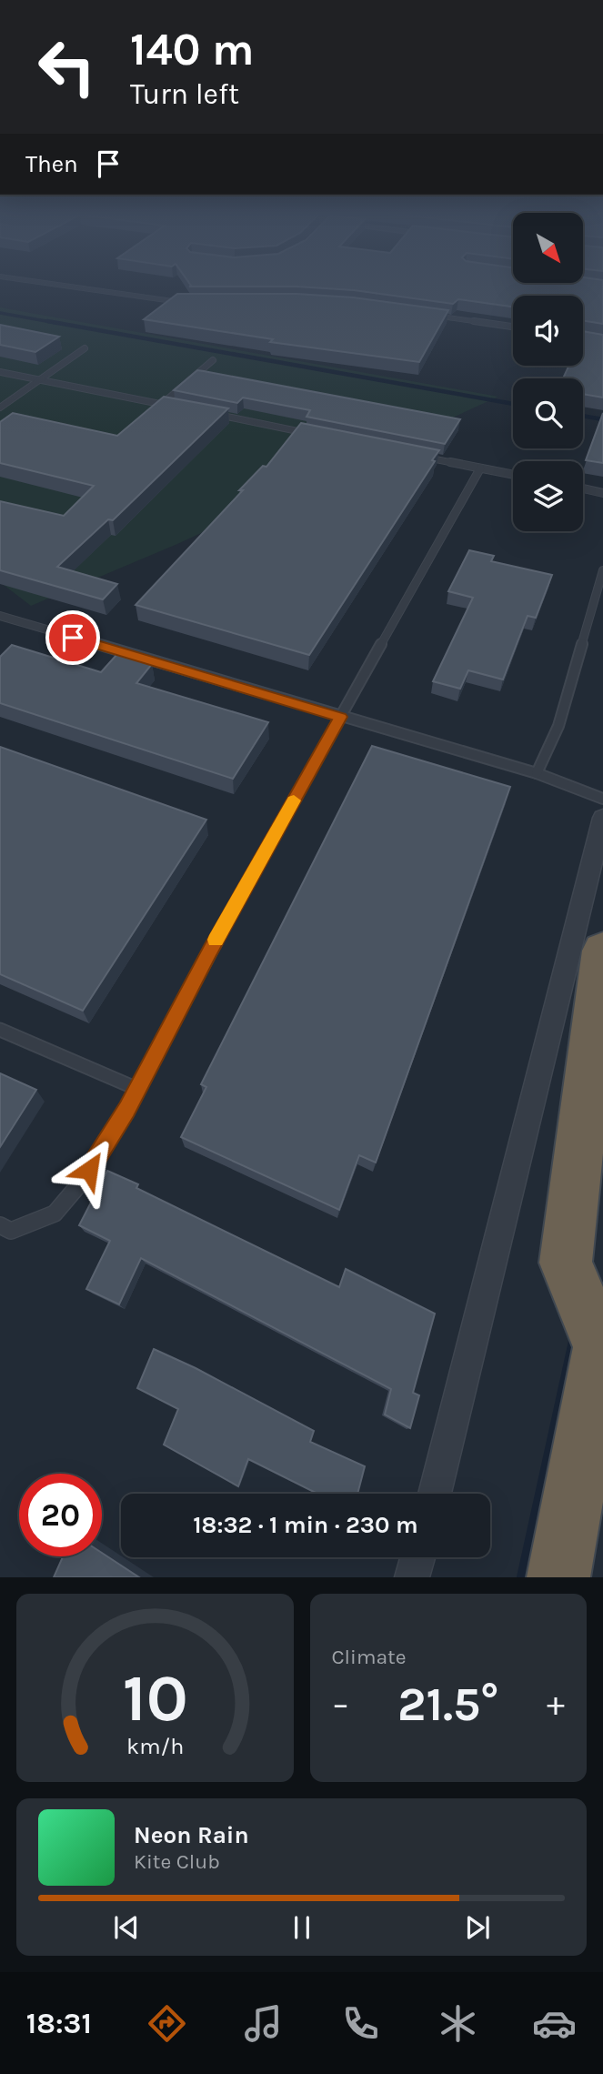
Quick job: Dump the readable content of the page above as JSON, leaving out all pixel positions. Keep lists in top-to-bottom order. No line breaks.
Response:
{"north":"bottom right","page":{"turn":["140 m","Turn left"],"then":"Then","limit":"20","trip":"18:32 · 1 min · 230 m","tile":"Climate","heat":["−","21.5°","+"],"song":["Neon Rain","Kite Club"],"tabs":"18:31","gauge":["10","km/h"]}}
